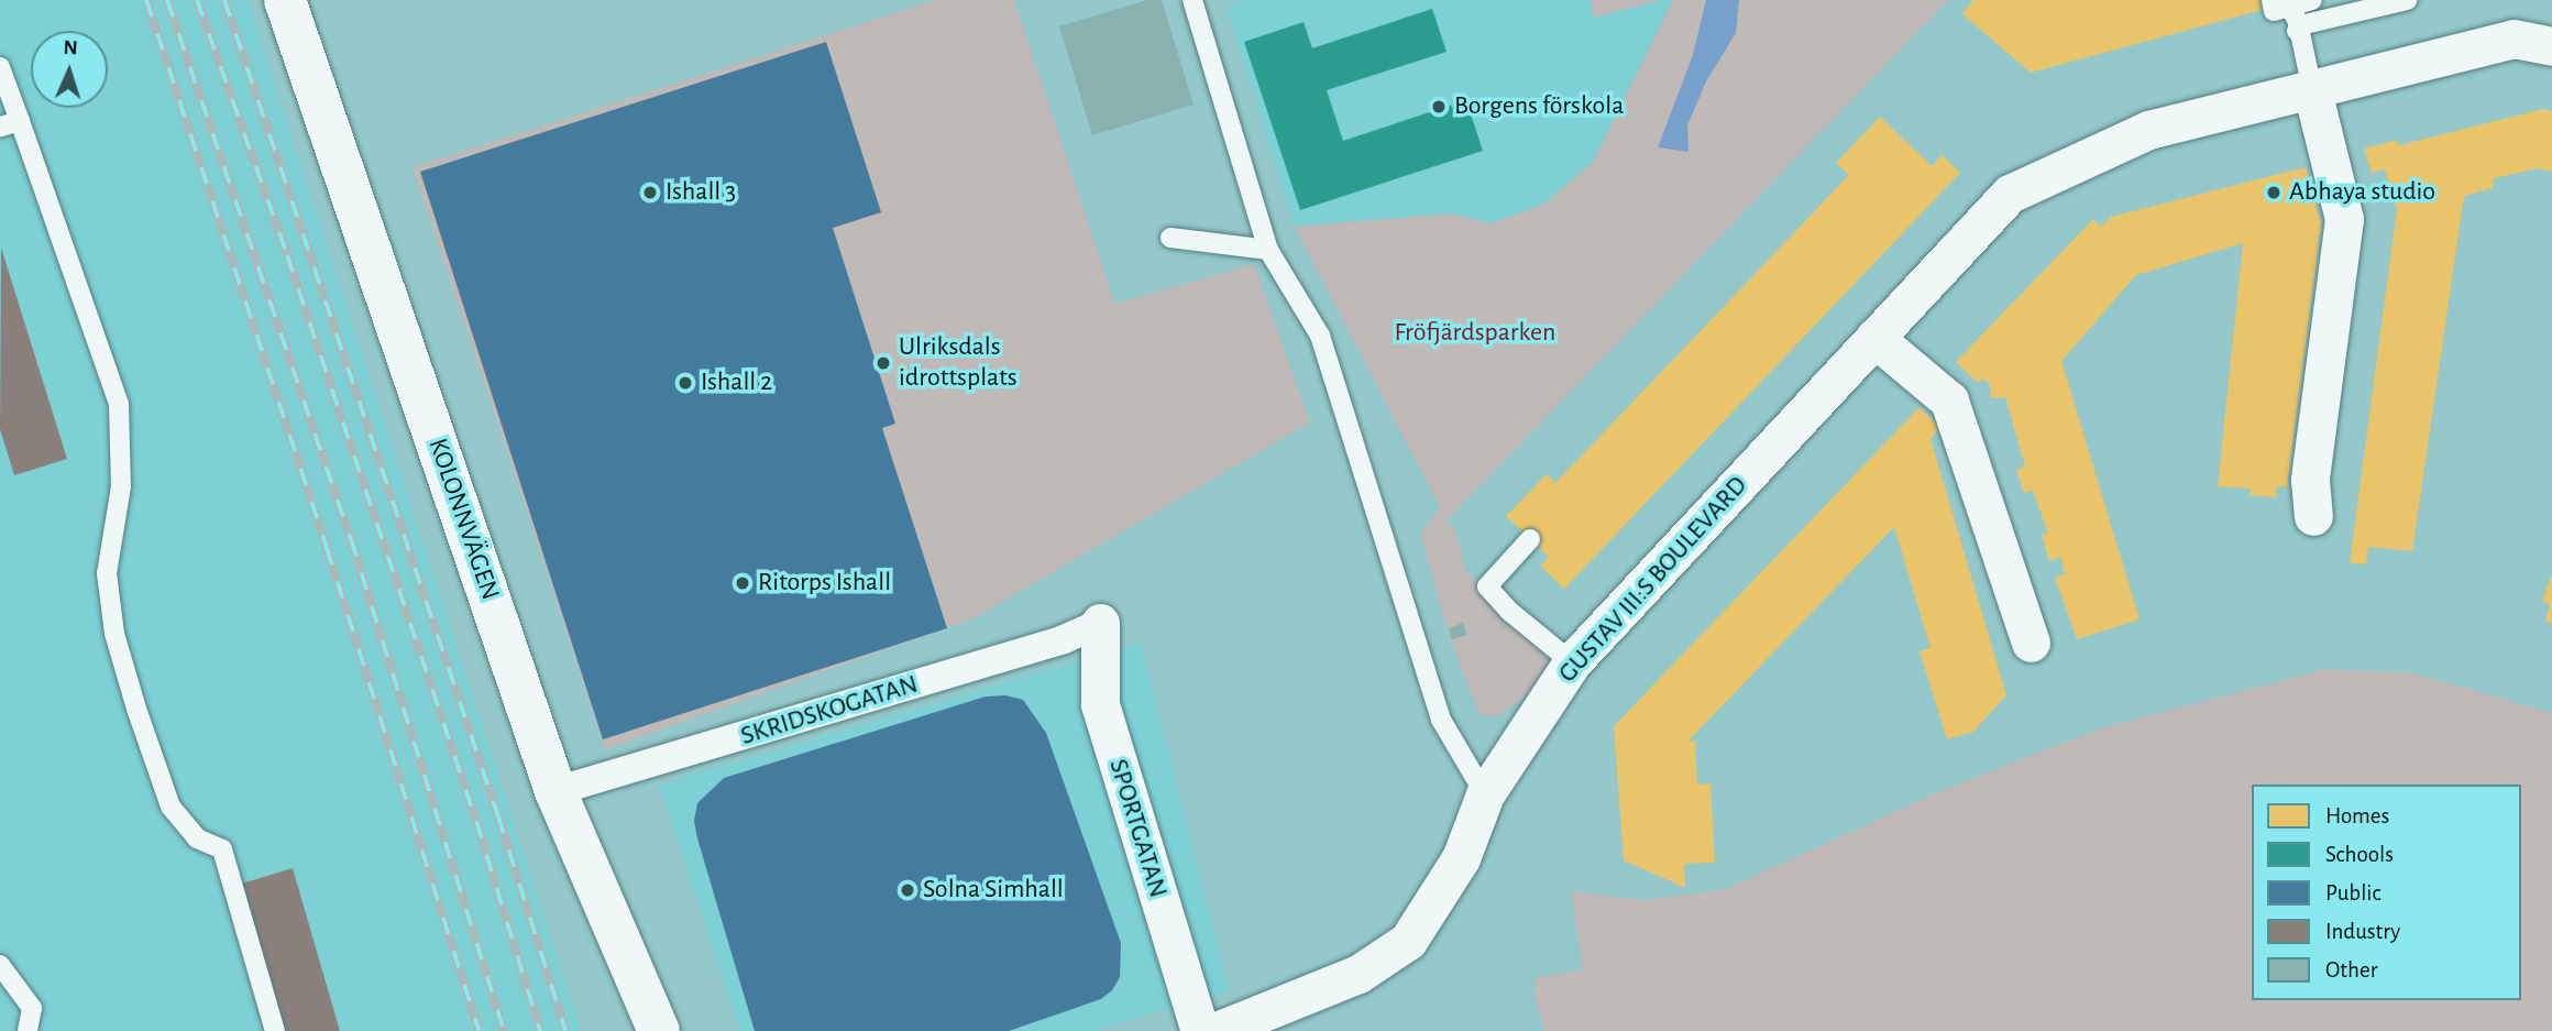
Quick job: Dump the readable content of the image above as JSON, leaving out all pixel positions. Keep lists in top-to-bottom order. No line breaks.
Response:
{"streets":{"street":["KOLONNVÄGEN","GUSTAV III:S BOULEVARD","SKRIDSKOGATAN","SPORTGATAN"]},"crossings":[["KOLONNVÄGEN","SKRIDSKOGATAN"],["GUSTAV III:S BOULEVARD","SPORTGATAN"],["SKRIDSKOGATAN","SPORTGATAN"]],"parks":["Fröfjärdsparken"],"places":["Borgens förskola","Ishall 3","Abhaya studio","Ulriksdals idrottsplats","Ishall 2","Ritorps Ishall","Solna Simhall"],"legend":["Homes","Schools","Public","Industry","Other"],"north":"top"}
